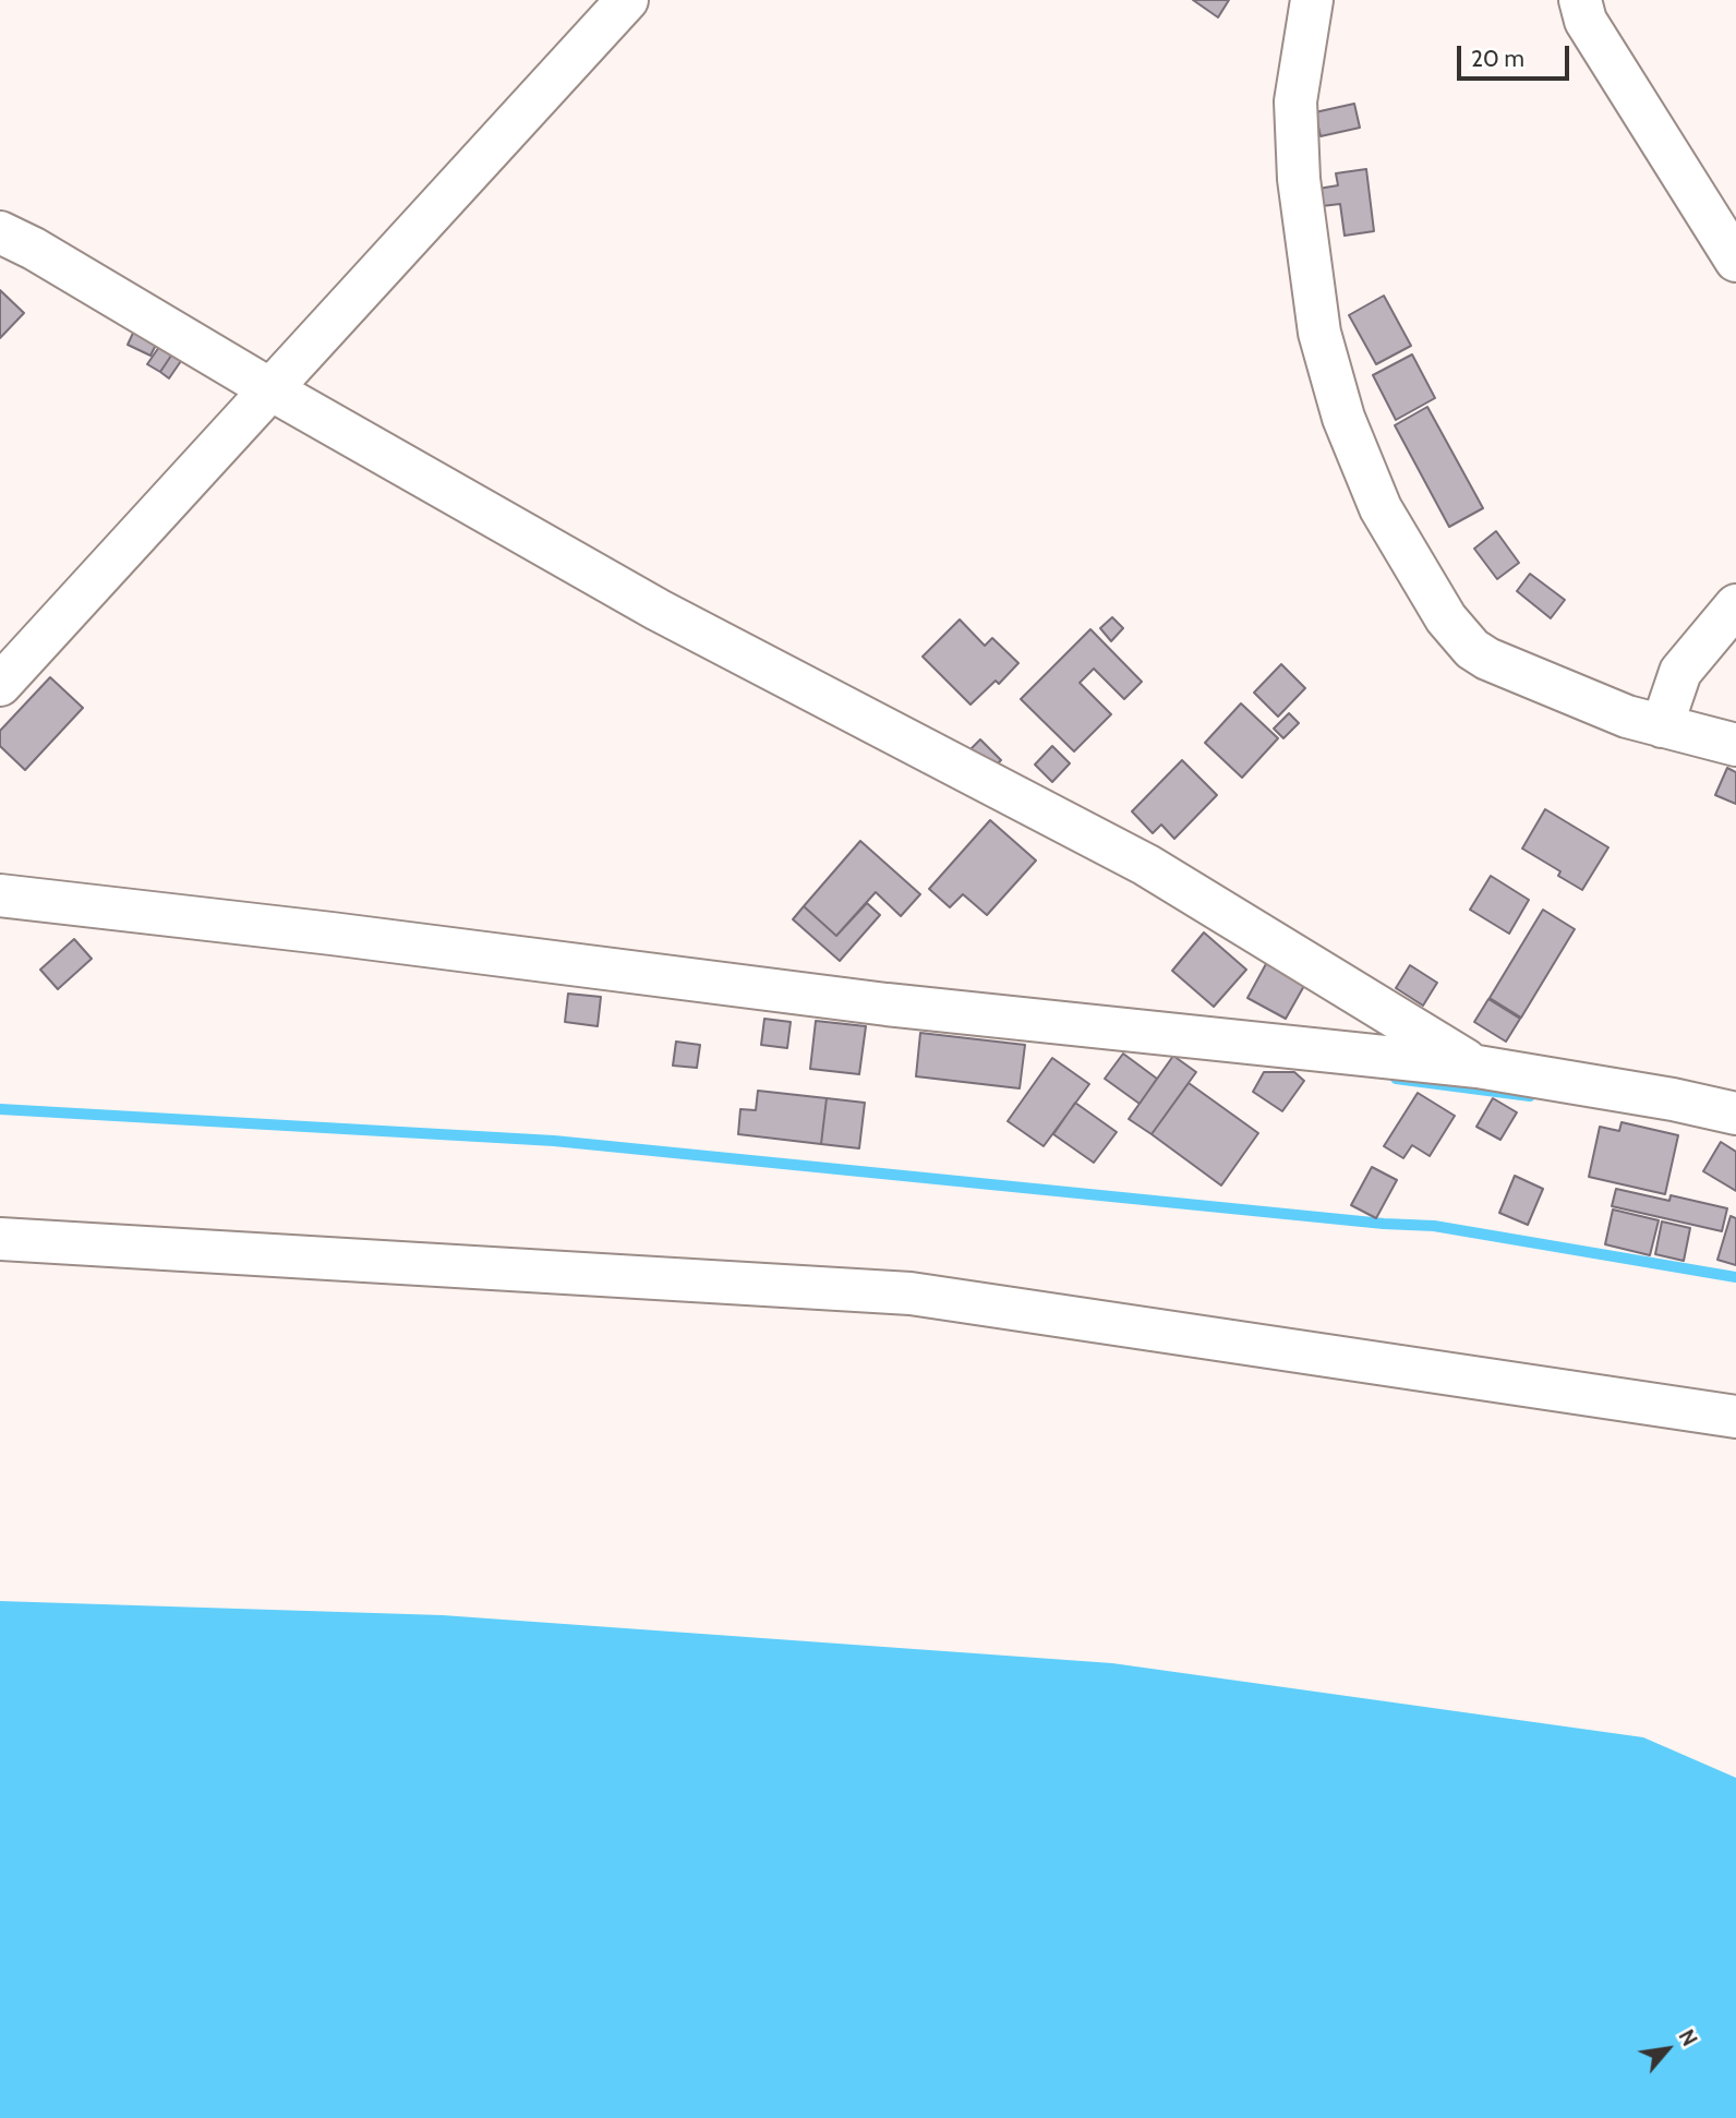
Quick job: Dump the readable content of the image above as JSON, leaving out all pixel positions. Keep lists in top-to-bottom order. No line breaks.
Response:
{"scale_bar":"20 m","north":"top right"}
